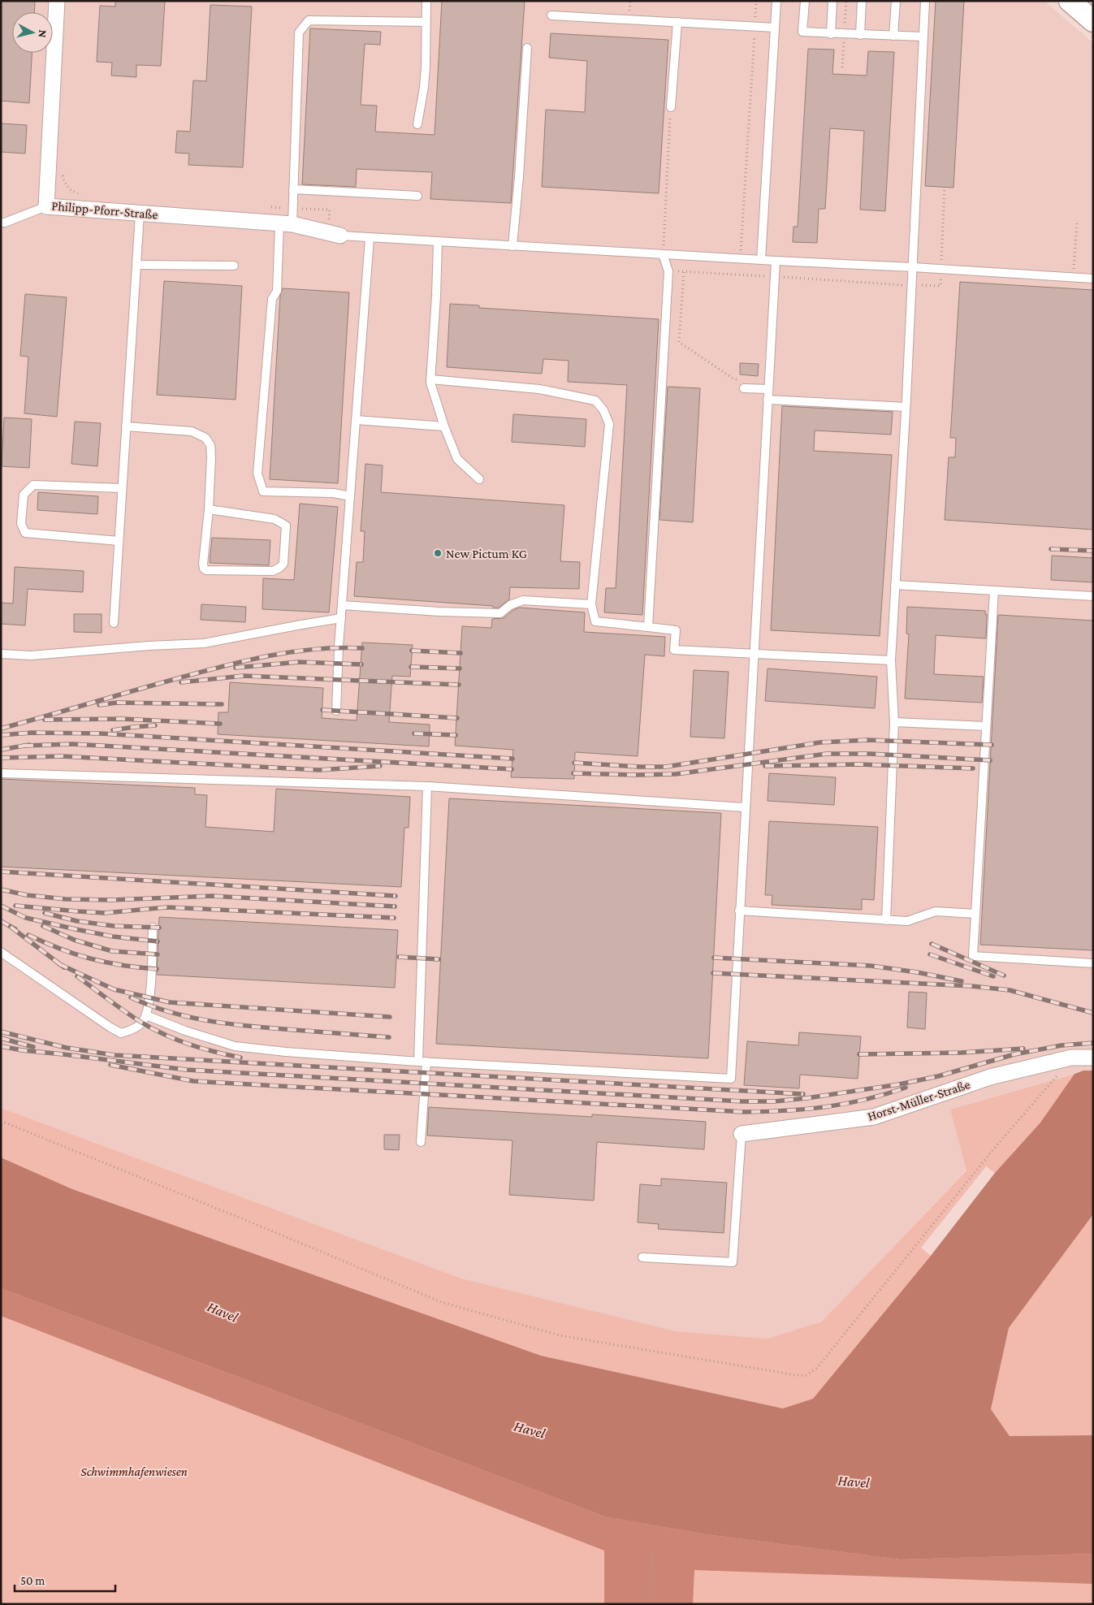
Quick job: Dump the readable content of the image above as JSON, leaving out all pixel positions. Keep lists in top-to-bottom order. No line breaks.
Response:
{"streets":{"street":["Philipp-Pforr-Straße","Horst-Müller-Straße"]},"water":["Havel"],"parks":["Schwimmhafenwiesen"],"places":["New Pictum KG"],"scale_bar":"50 m","north":"right"}
